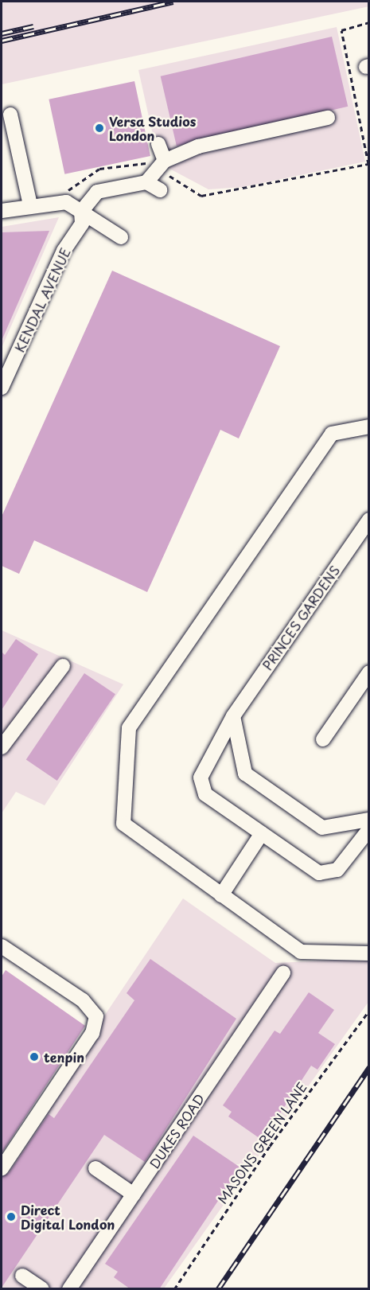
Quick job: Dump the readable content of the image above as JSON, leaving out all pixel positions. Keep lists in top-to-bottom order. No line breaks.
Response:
{"streets":{"street":["KENDAL AVENUE","PRINCES GARDENS","DUKES ROAD"],"path":["MASONS GREEN LANE"]},"places":["Versa Studios London","tenpin","Direct Digital London"]}
